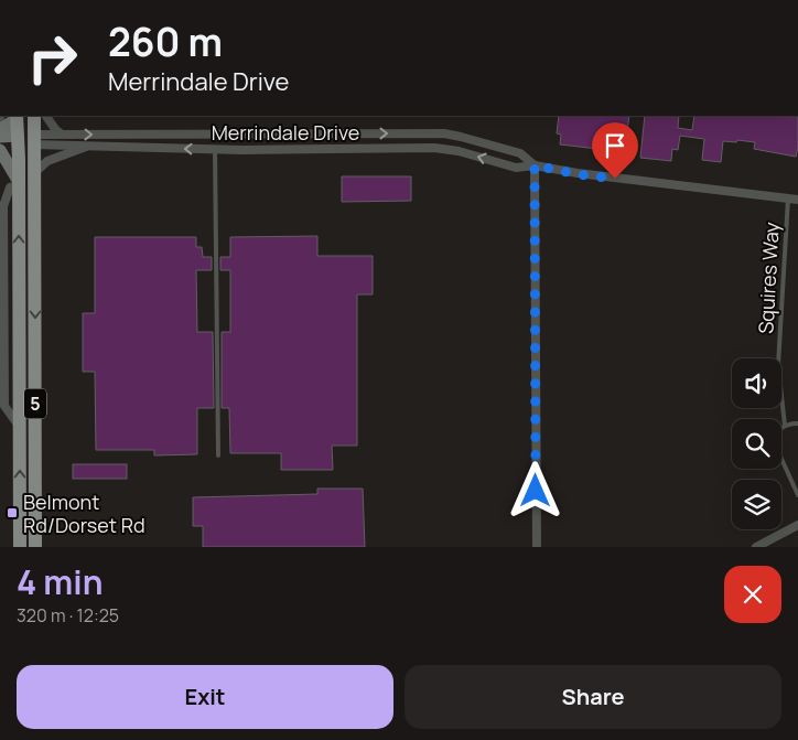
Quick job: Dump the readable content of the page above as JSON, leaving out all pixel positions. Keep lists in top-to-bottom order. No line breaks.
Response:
{"streets":{"main road":["5"],"street":["Merrindale Drive"],"lane":["Squires Way"]},"crossings":[["Merrindale Drive","Squires Way"],["Merrindale Drive","5"]],"places":{"transit":["Belmont Rd/Dorset Rd"]},"page":{"turn":["260 m","Merrindale Drive"],"heading":["4 min","320 m · 12:25"],"buttons":["Exit","Share"]}}
